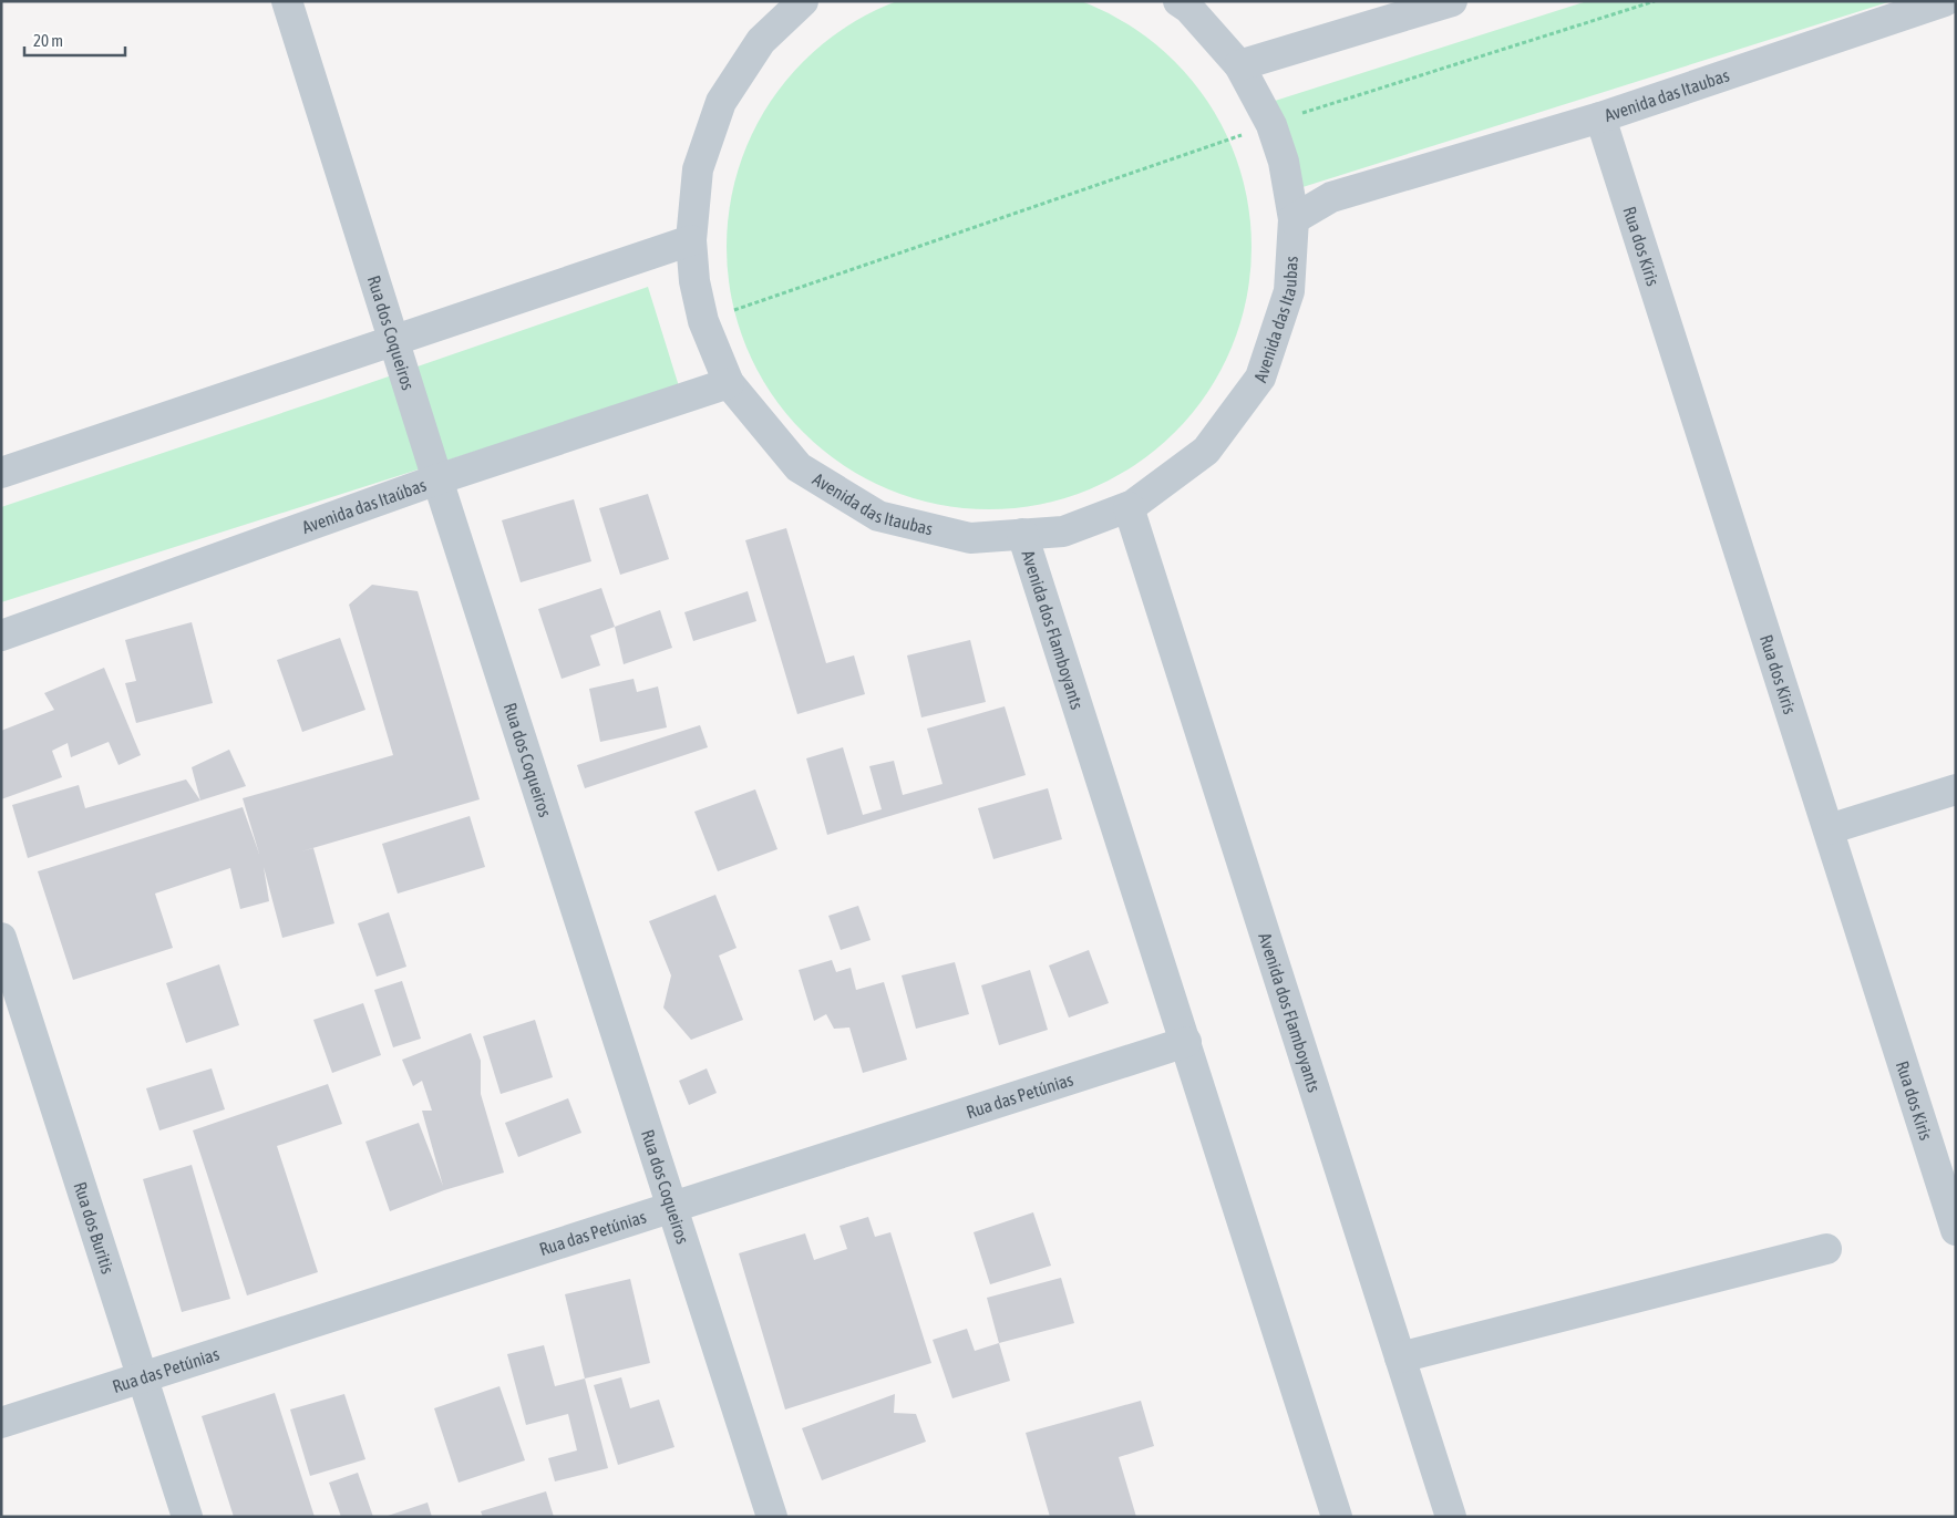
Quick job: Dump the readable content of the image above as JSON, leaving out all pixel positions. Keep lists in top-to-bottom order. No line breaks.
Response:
{"streets":{"street":["Avenida das Itaubas","Rua dos Kiris","Rua dos Coqueiros","Avenida das Itaúbas","Avenida dos Flamboyants","Rua das Petúnias","Rua dos Buritis"]},"crossings":[["Avenida das Itaubas","Rua dos Kiris"],["Avenida das Itaubas","Avenida das Itaúbas"],["Avenida das Itaubas","Avenida dos Flamboyants"],["Rua dos Coqueiros","Avenida das Itaúbas"],["Rua dos Coqueiros","Rua das Petúnias"],["Avenida dos Flamboyants","Rua das Petúnias"],["Rua das Petúnias","Rua dos Buritis"]],"scale_bar":"20 m"}
